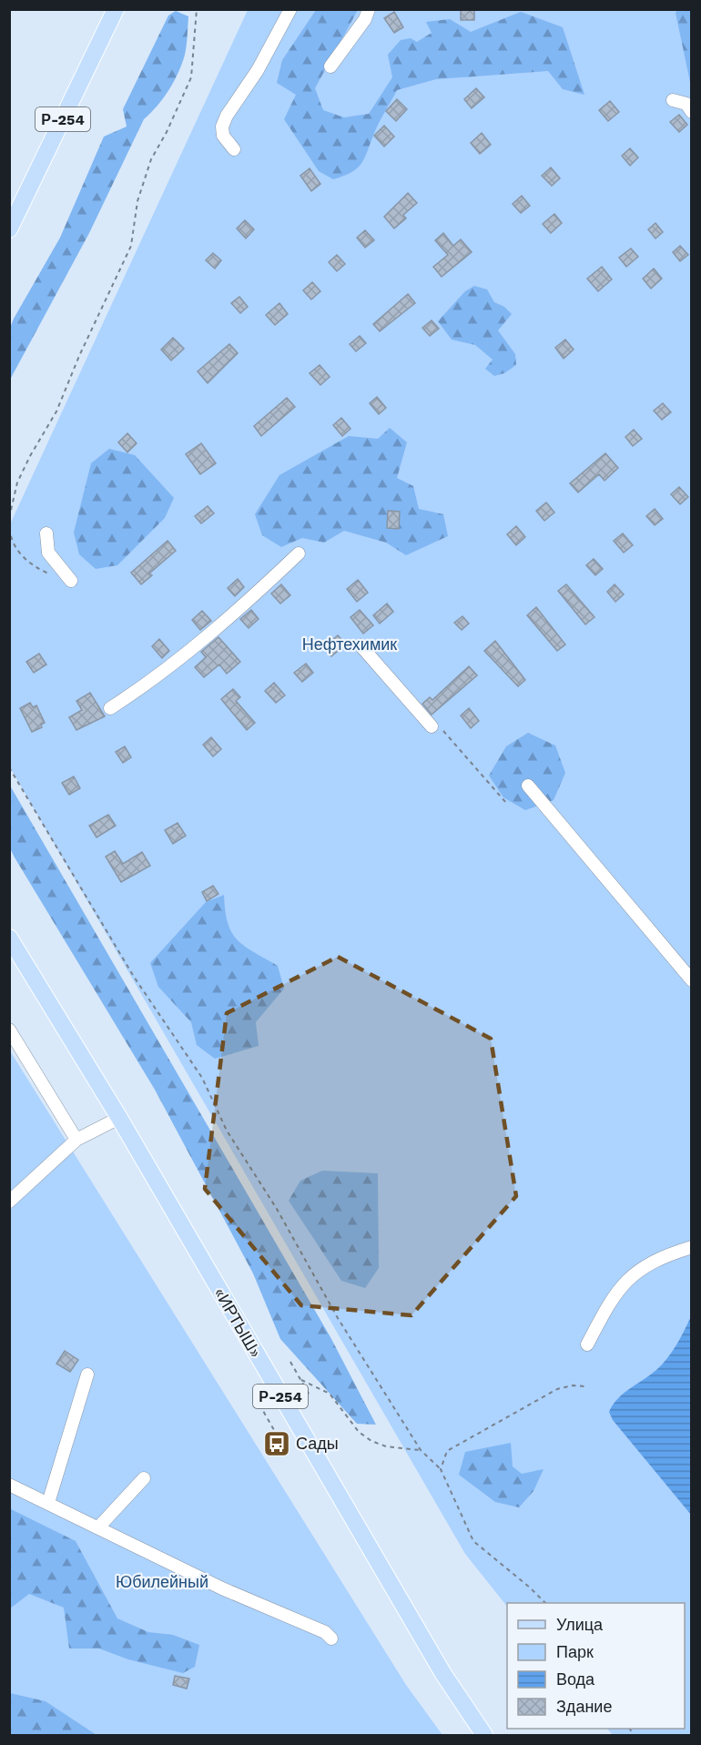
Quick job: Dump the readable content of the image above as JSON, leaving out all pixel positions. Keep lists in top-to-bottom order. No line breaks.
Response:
{"streets":{"main road":["Р-254","«ИРТЫШ»"]},"parks":["Нефтехимик","Юбилейный"],"places":{"bus stop":["Сады"]},"legend":["Улица","Парк","Вода","Здание"]}
